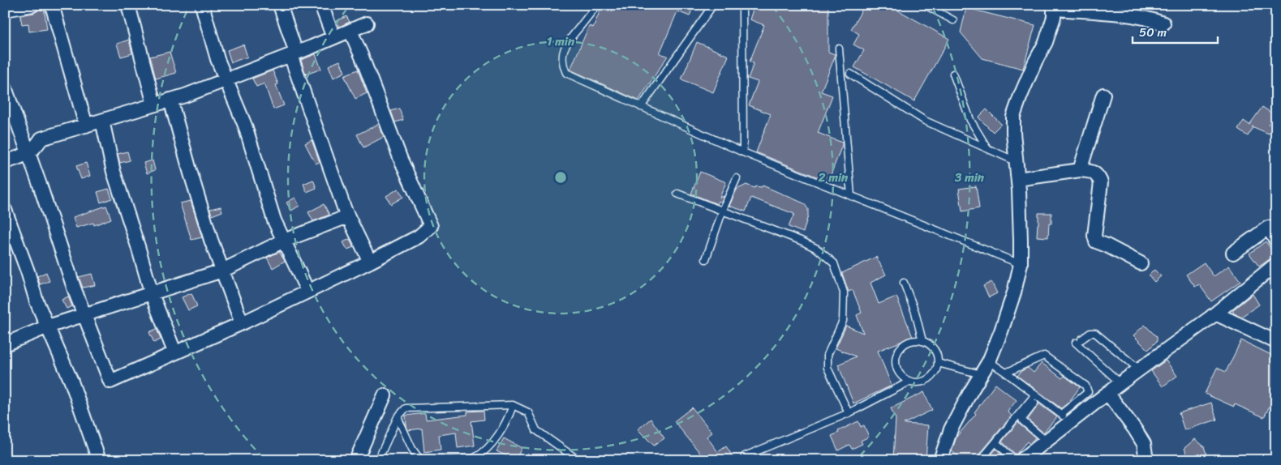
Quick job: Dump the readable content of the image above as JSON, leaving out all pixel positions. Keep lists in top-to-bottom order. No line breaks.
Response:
{"scale_bar":"50 m","rings":["1 min","2 min","3 min"]}
